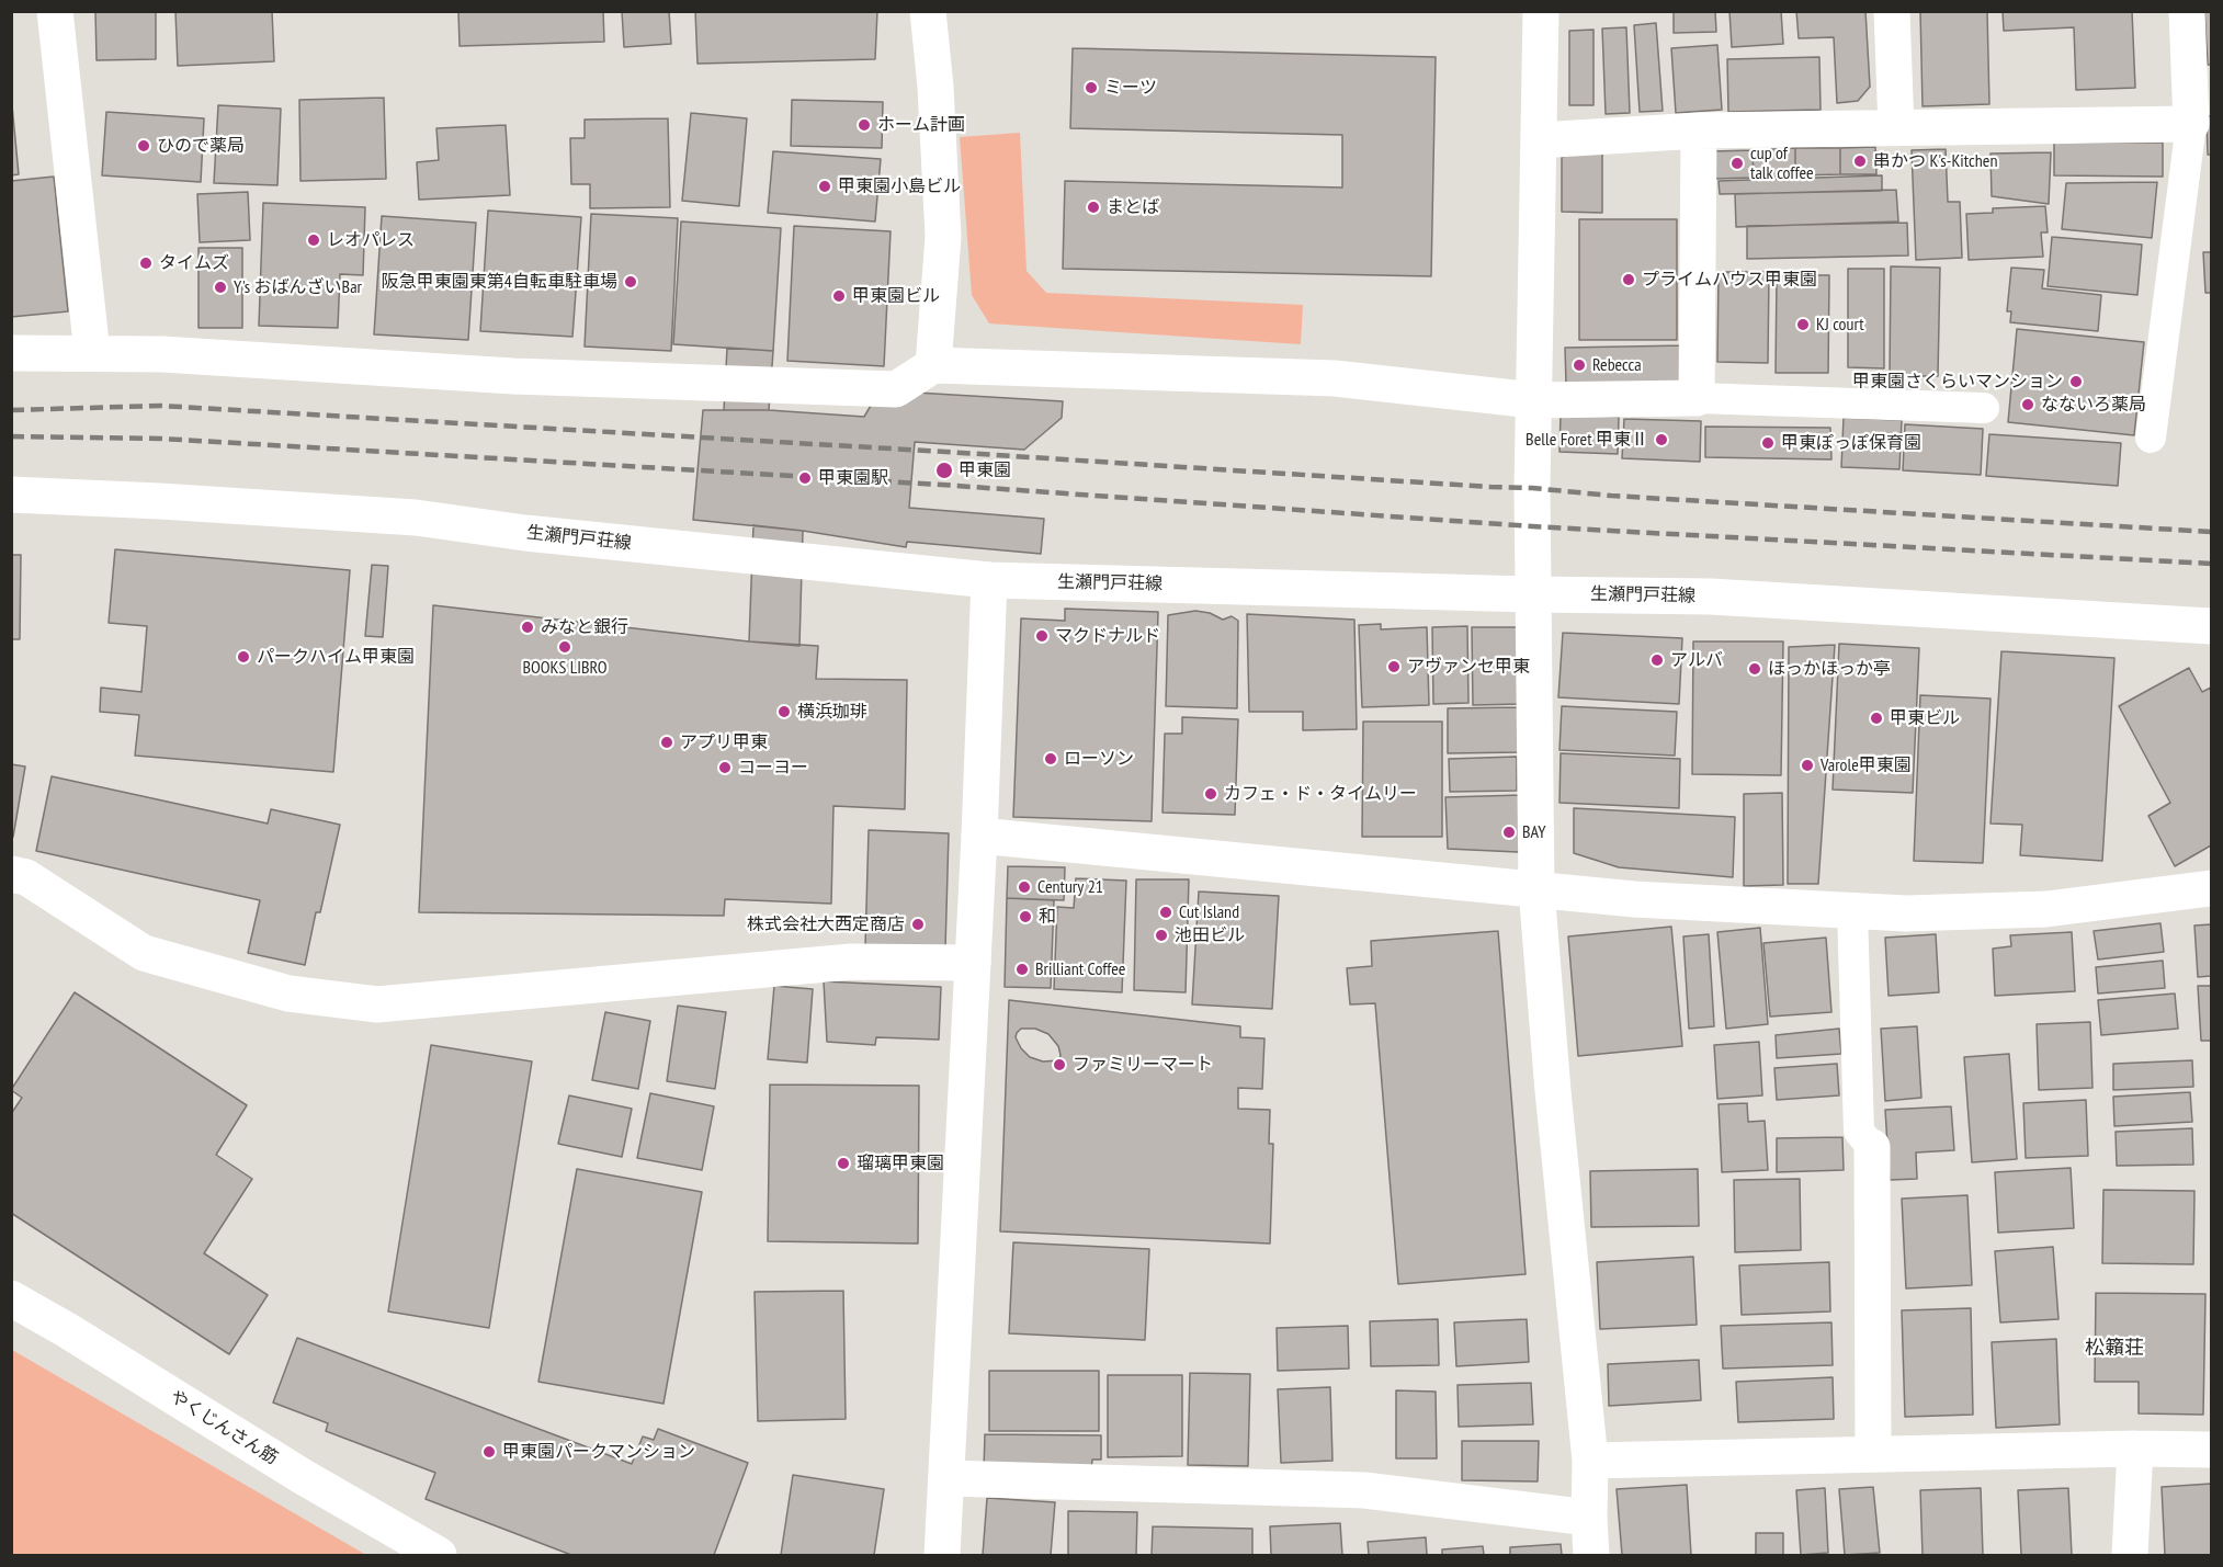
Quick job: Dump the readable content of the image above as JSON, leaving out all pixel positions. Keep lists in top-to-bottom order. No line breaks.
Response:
{"streets":{"street":["生瀬門戸荘線","やくじんさん筋"]},"districts":["松籟荘"],"places":["ミーツ","ホーム計画","ひので薬局","串かつ K's-Kitchen","cup of talk coffee","甲東園小島ビル","まとば","レオパレス","タイムズ","プライムハウス甲東園","阪急甲東園東第4自転車駐車場","Y's おばんざいBar","甲東園ビル","KJ court","Rebecca","甲東園さくらいマンション","なないろ薬局","Belle Foret 甲東Ⅱ","甲東ぽっぽ保育園","甲東園","甲東園駅","みなと銀行","マクドナルド","BOOKS LIBRO","パークハイム甲東園","アルバ","アヴァンセ甲東","ほっかほっか亭","横浜珈琲","甲東ビル","アプリ甲東","ローソン","Varole甲東園","コーヨー","カフェ・ド・タイムリー","BAY","Century 21","Cut Island","和","株式会社大西定商店","池田ビル","Brilliant Coffee","ファミリーマート","瑠璃甲東園","甲東園パークマンション"]}
